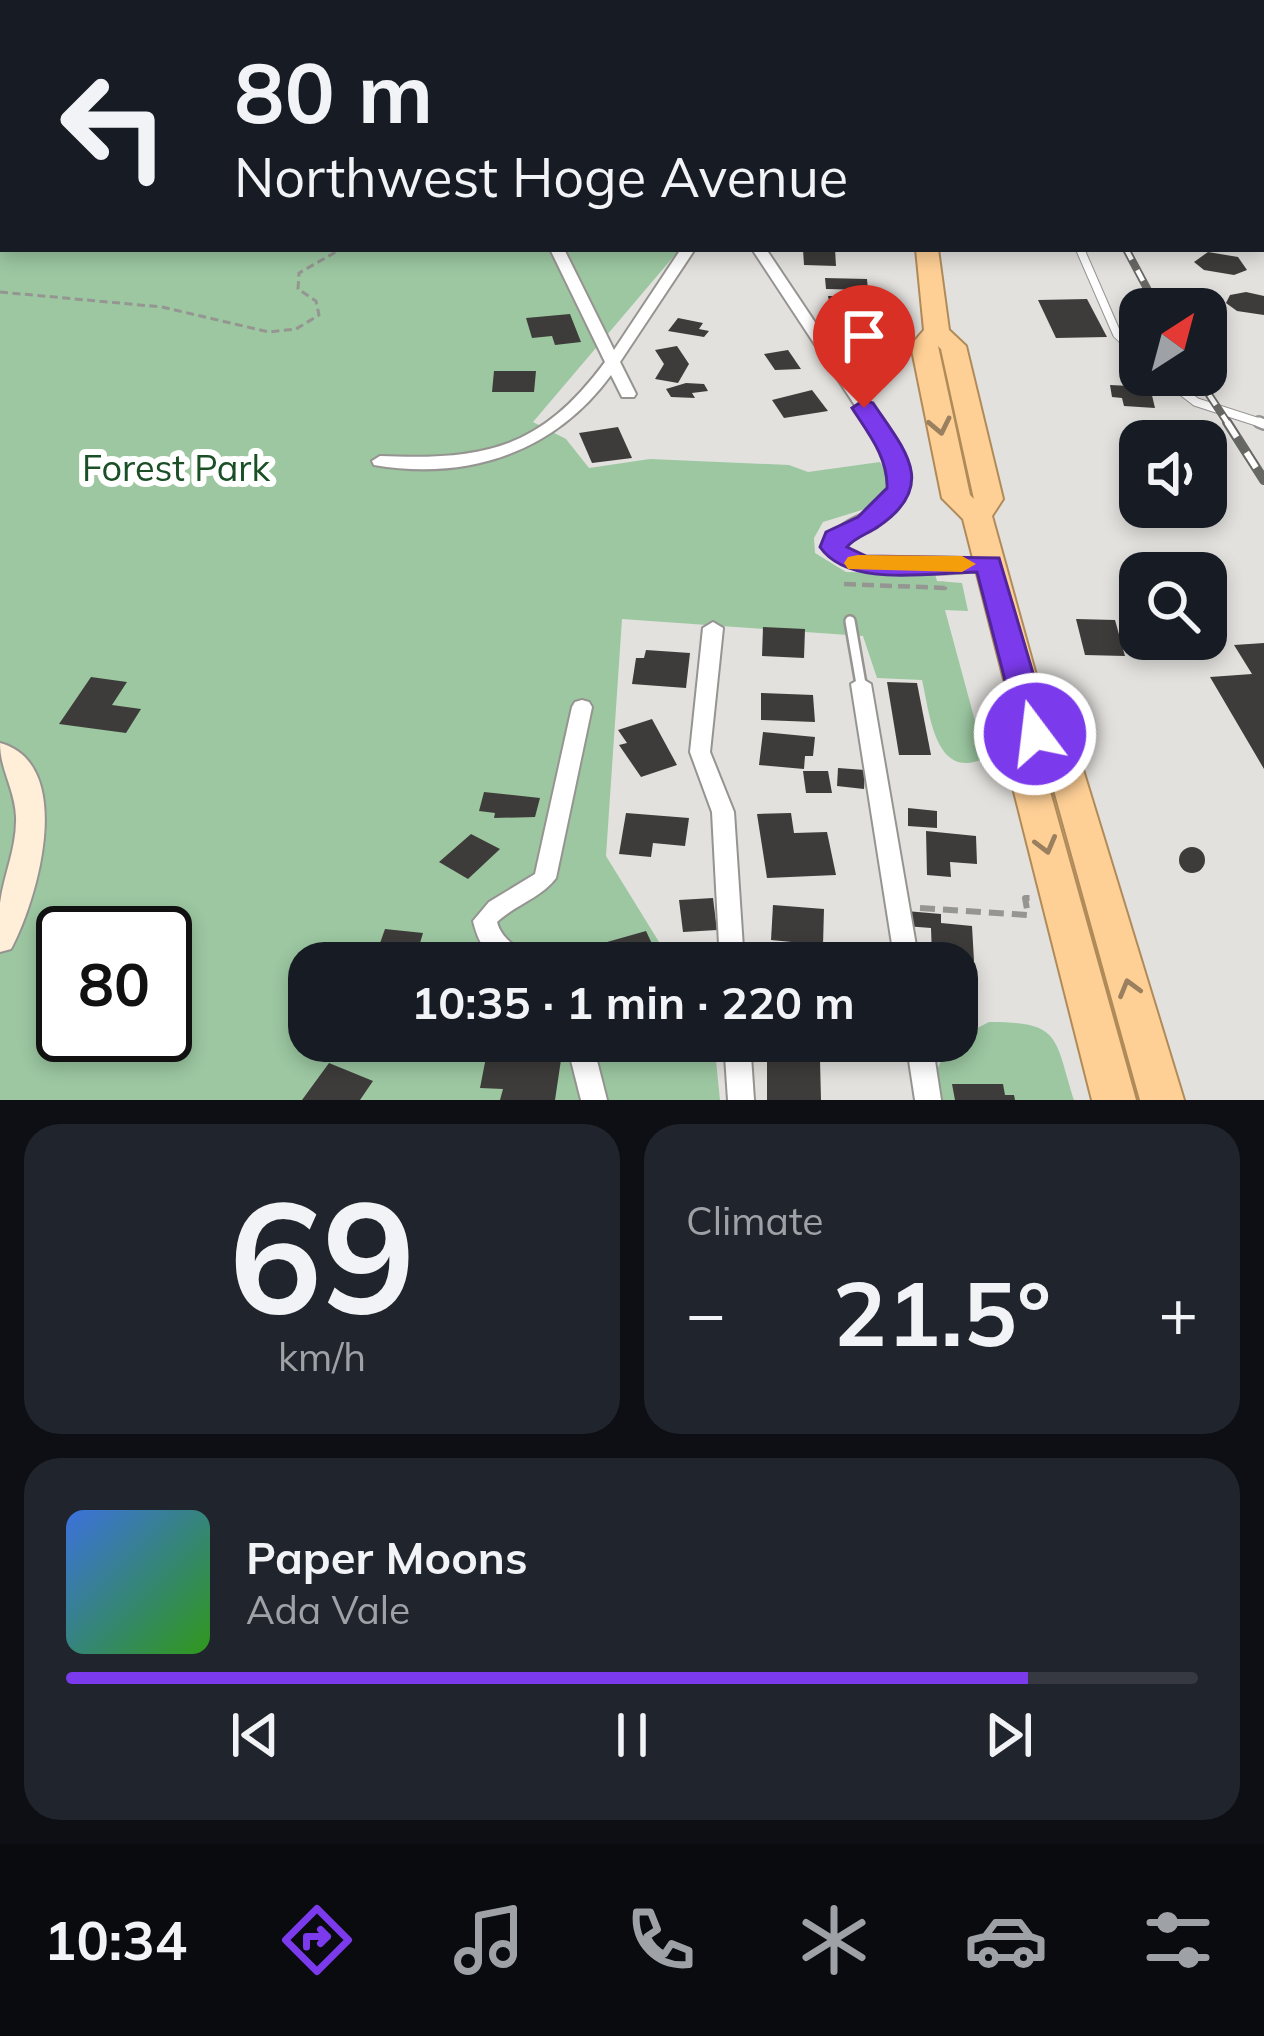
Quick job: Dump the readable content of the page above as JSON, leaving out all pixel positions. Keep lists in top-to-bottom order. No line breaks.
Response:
{"parks":["Forest Park"],"north":"top right","page":{"turn":["80 m","Northwest Hoge Avenue"],"limit":"80","trip":"10:35 · 1 min · 220 m","tile":[["69","km/h"],"Climate"],"heat":["−","21.5°","+"],"song":["Paper Moons","Ada Vale"],"tabs":"10:34"}}
